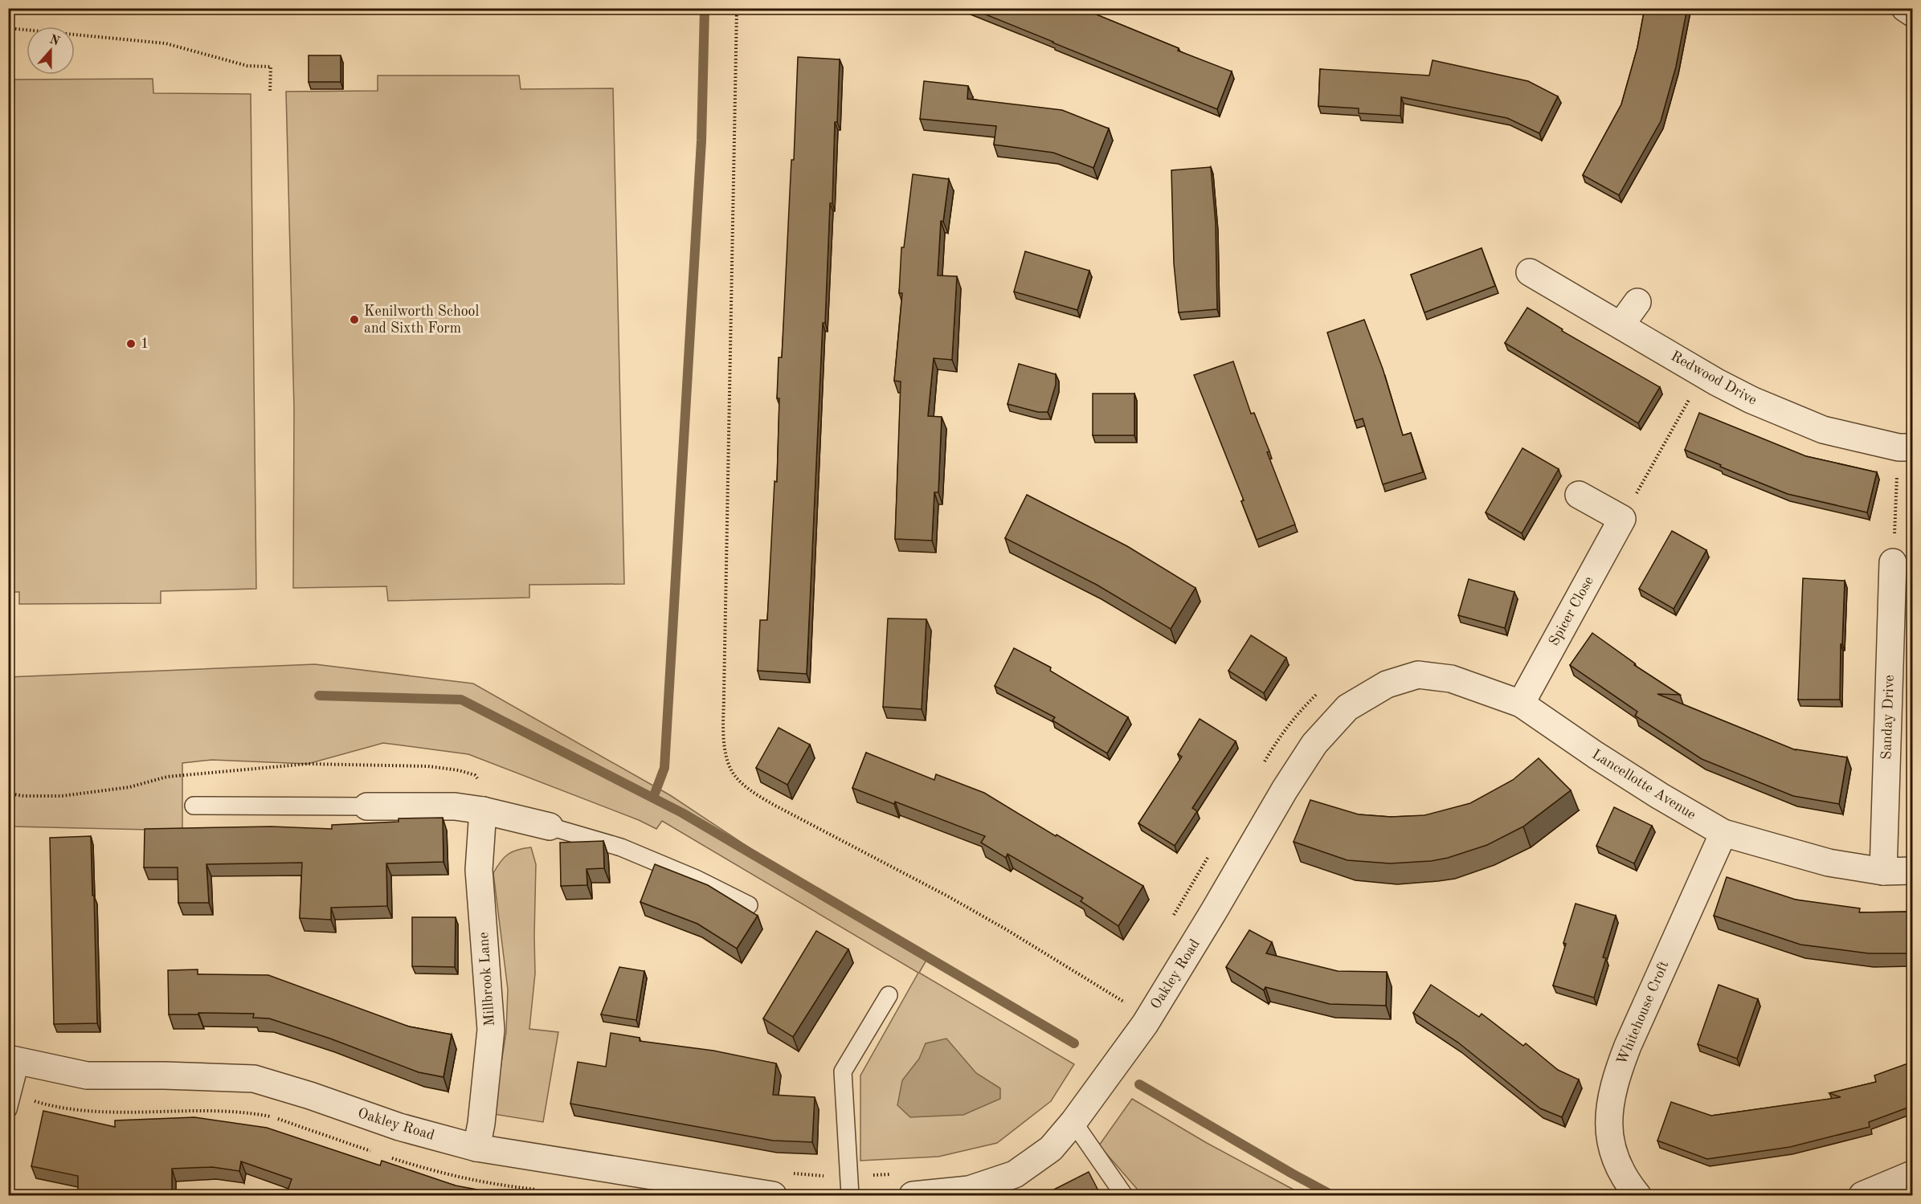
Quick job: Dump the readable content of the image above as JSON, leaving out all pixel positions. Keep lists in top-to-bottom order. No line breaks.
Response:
{"streets":{"street":["Redwood Drive","Spicer Close","Sanday Drive","Lancellotte Avenue","Oakley Road","Millbrook Lane","Whitehouse Croft"]},"crossings":[["Spicer Close","Lancellotte Avenue"],["Sanday Drive","Lancellotte Avenue"],["Lancellotte Avenue","Oakley Road"],["Lancellotte Avenue","Whitehouse Croft"],["Oakley Road","Millbrook Lane"]],"places":["Kenilworth School and Sixth Form","1"],"north":"top"}
